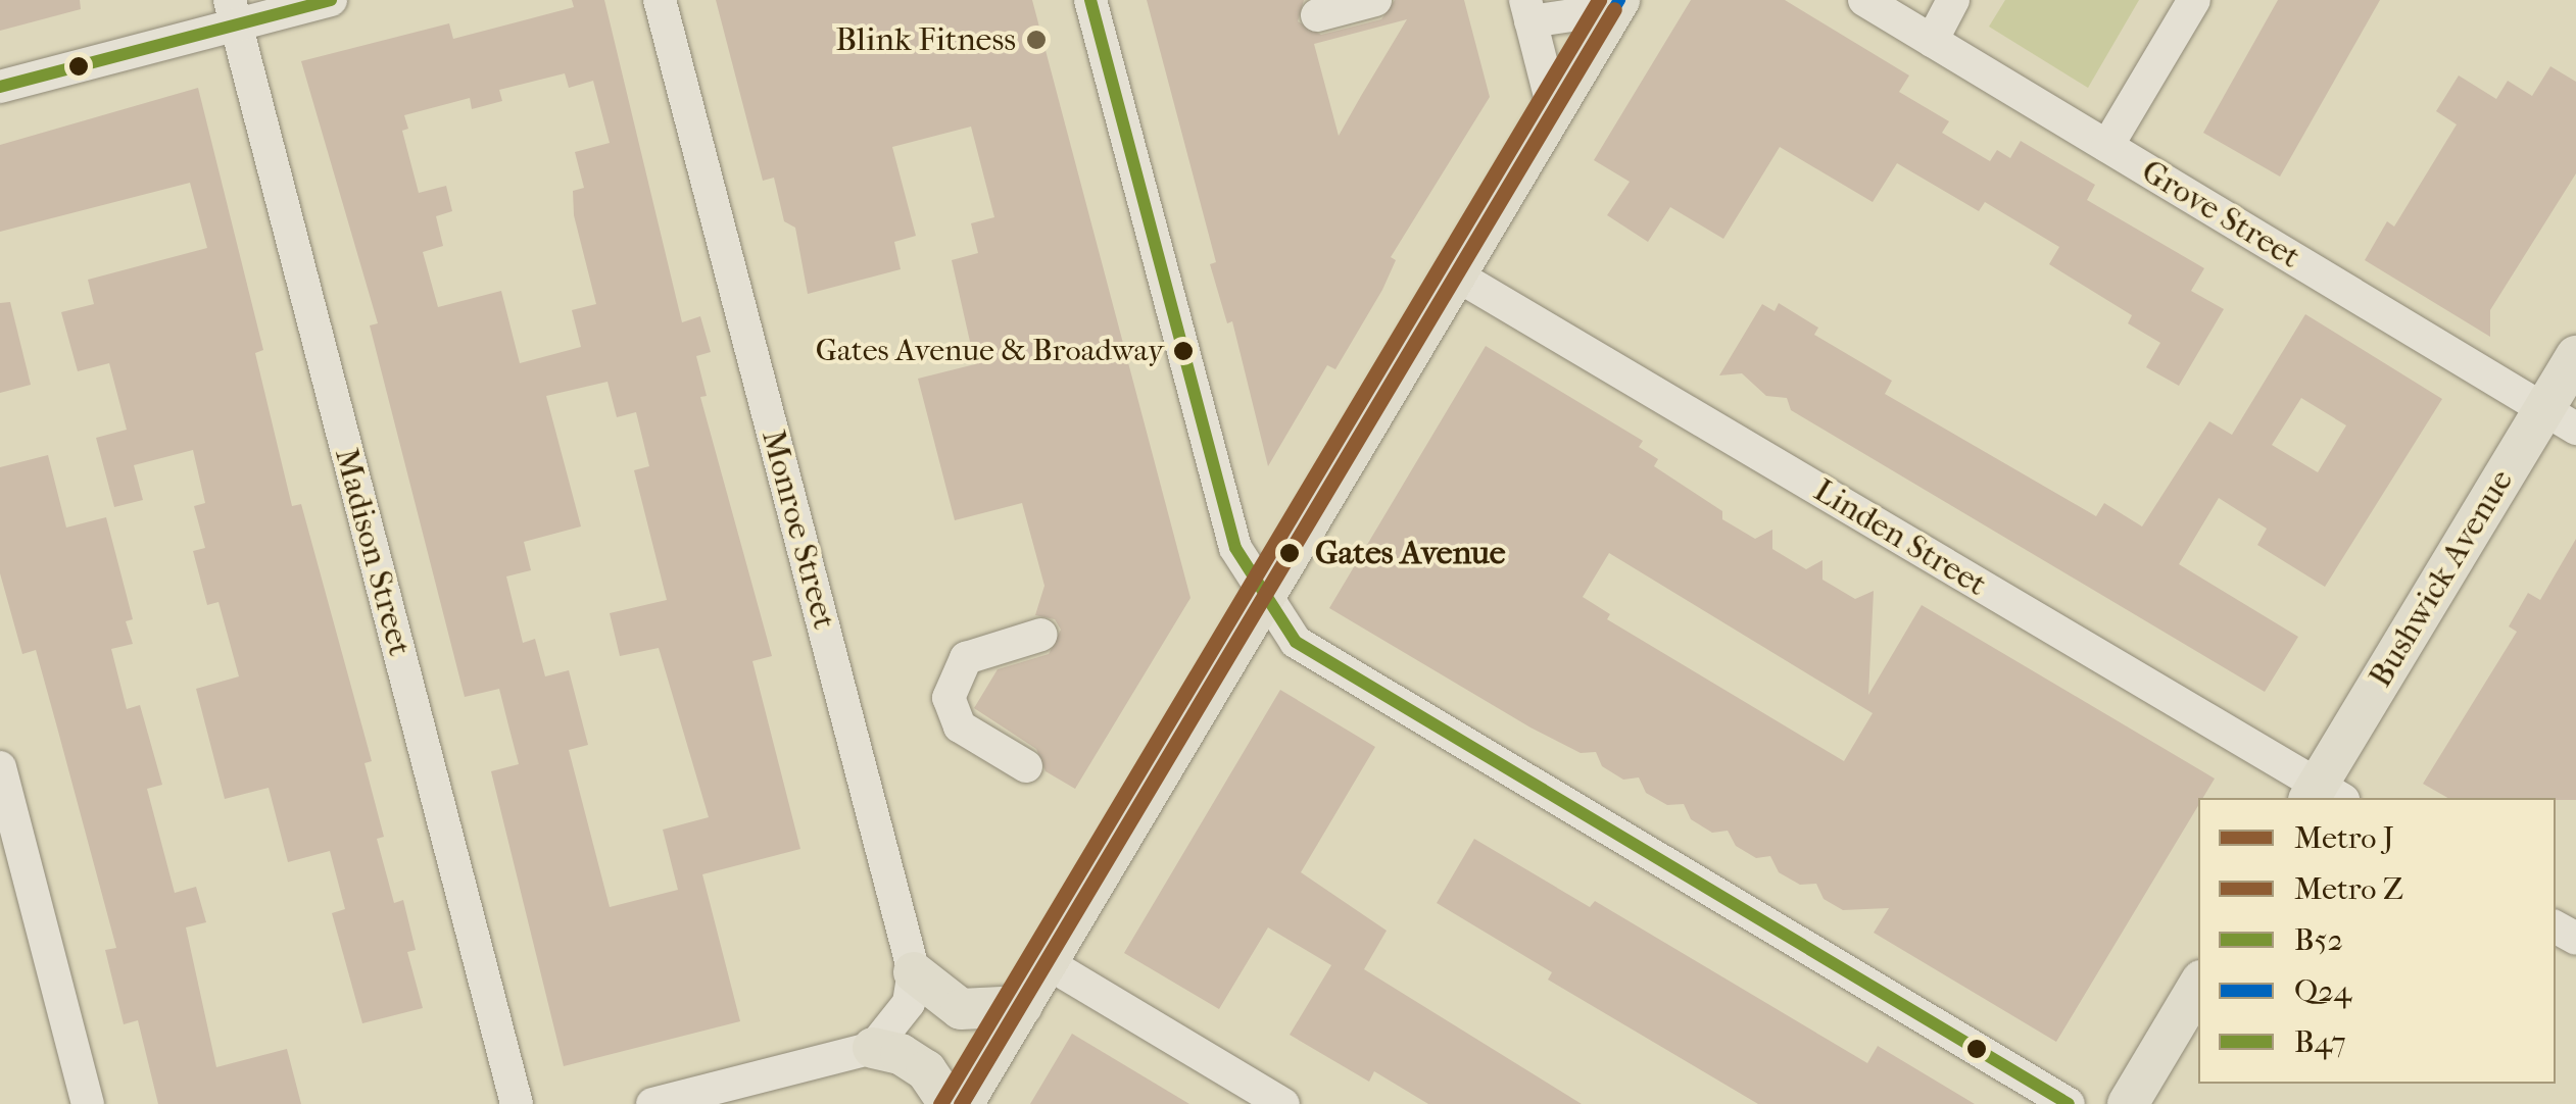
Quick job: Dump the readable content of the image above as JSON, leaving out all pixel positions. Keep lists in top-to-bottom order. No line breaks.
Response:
{"streets":{"main road":["Bushwick Avenue"],"street":["Grove Street","Monroe Street","Linden Street","Madison Street"]},"crossings":[["Grove Street","Bushwick Avenue"],["Linden Street","Bushwick Avenue"]],"places":["Blink Fitness","Gates Avenue & Broadway","Gates Avenue"],"lines":["metro line J","transit line B52","transit line Q24","transit line B47","metro line Z"],"legend":["Metro J","Metro Z","B52","Q24","B47"]}
